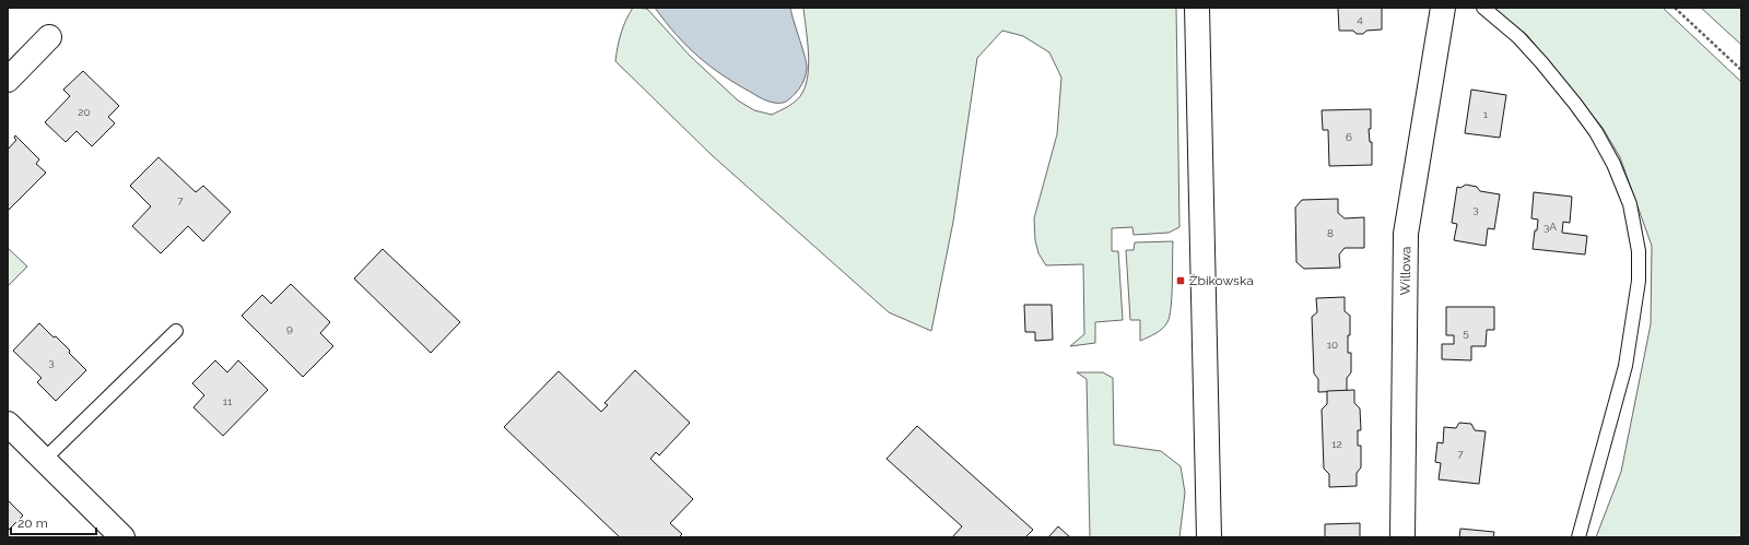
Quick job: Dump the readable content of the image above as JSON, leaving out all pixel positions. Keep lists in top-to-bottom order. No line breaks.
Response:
{"streets":{"street":["Willowa"]},"places":{"transit":["Żbikowska"]},"house_numbers":["4","20","1","6","7","3","3A","8","9","5","10","3","11","12","7"],"scale_bar":"20 m"}
